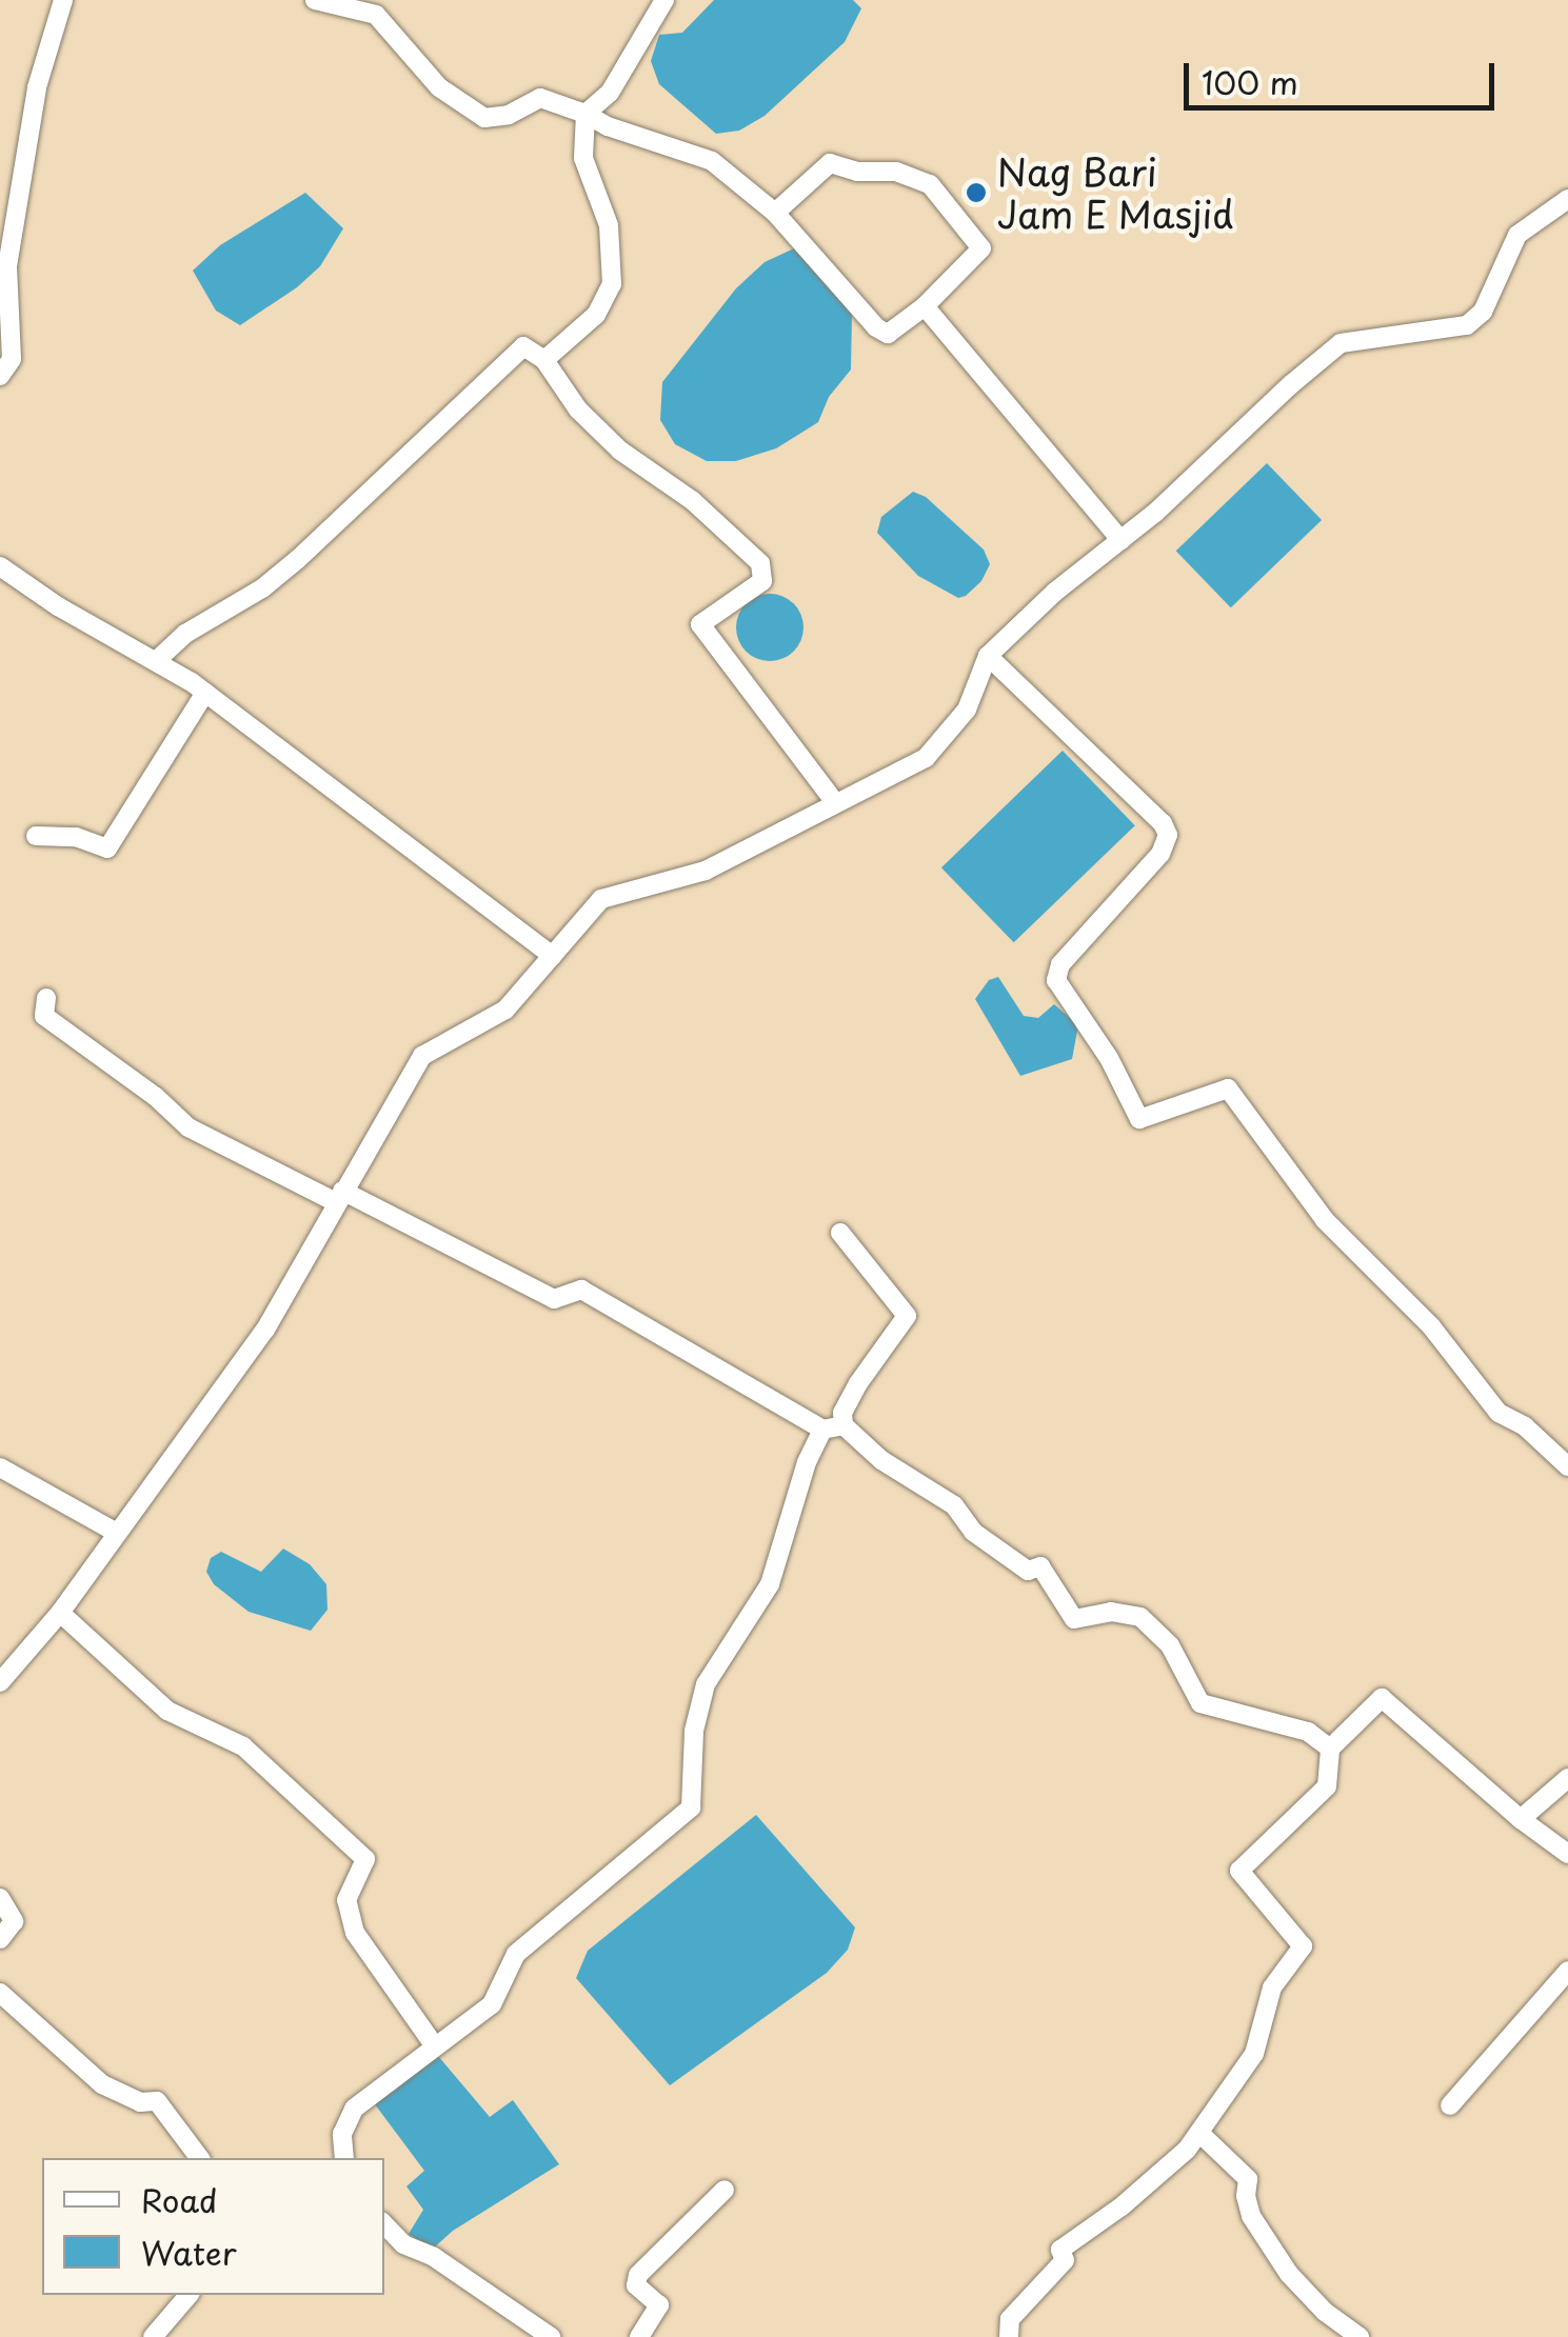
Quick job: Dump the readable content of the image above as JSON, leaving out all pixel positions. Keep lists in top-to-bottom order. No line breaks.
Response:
{"places":["Nag Bari Jam E Masjid"],"legend":["Road","Water"],"scale_bar":"100 m"}
